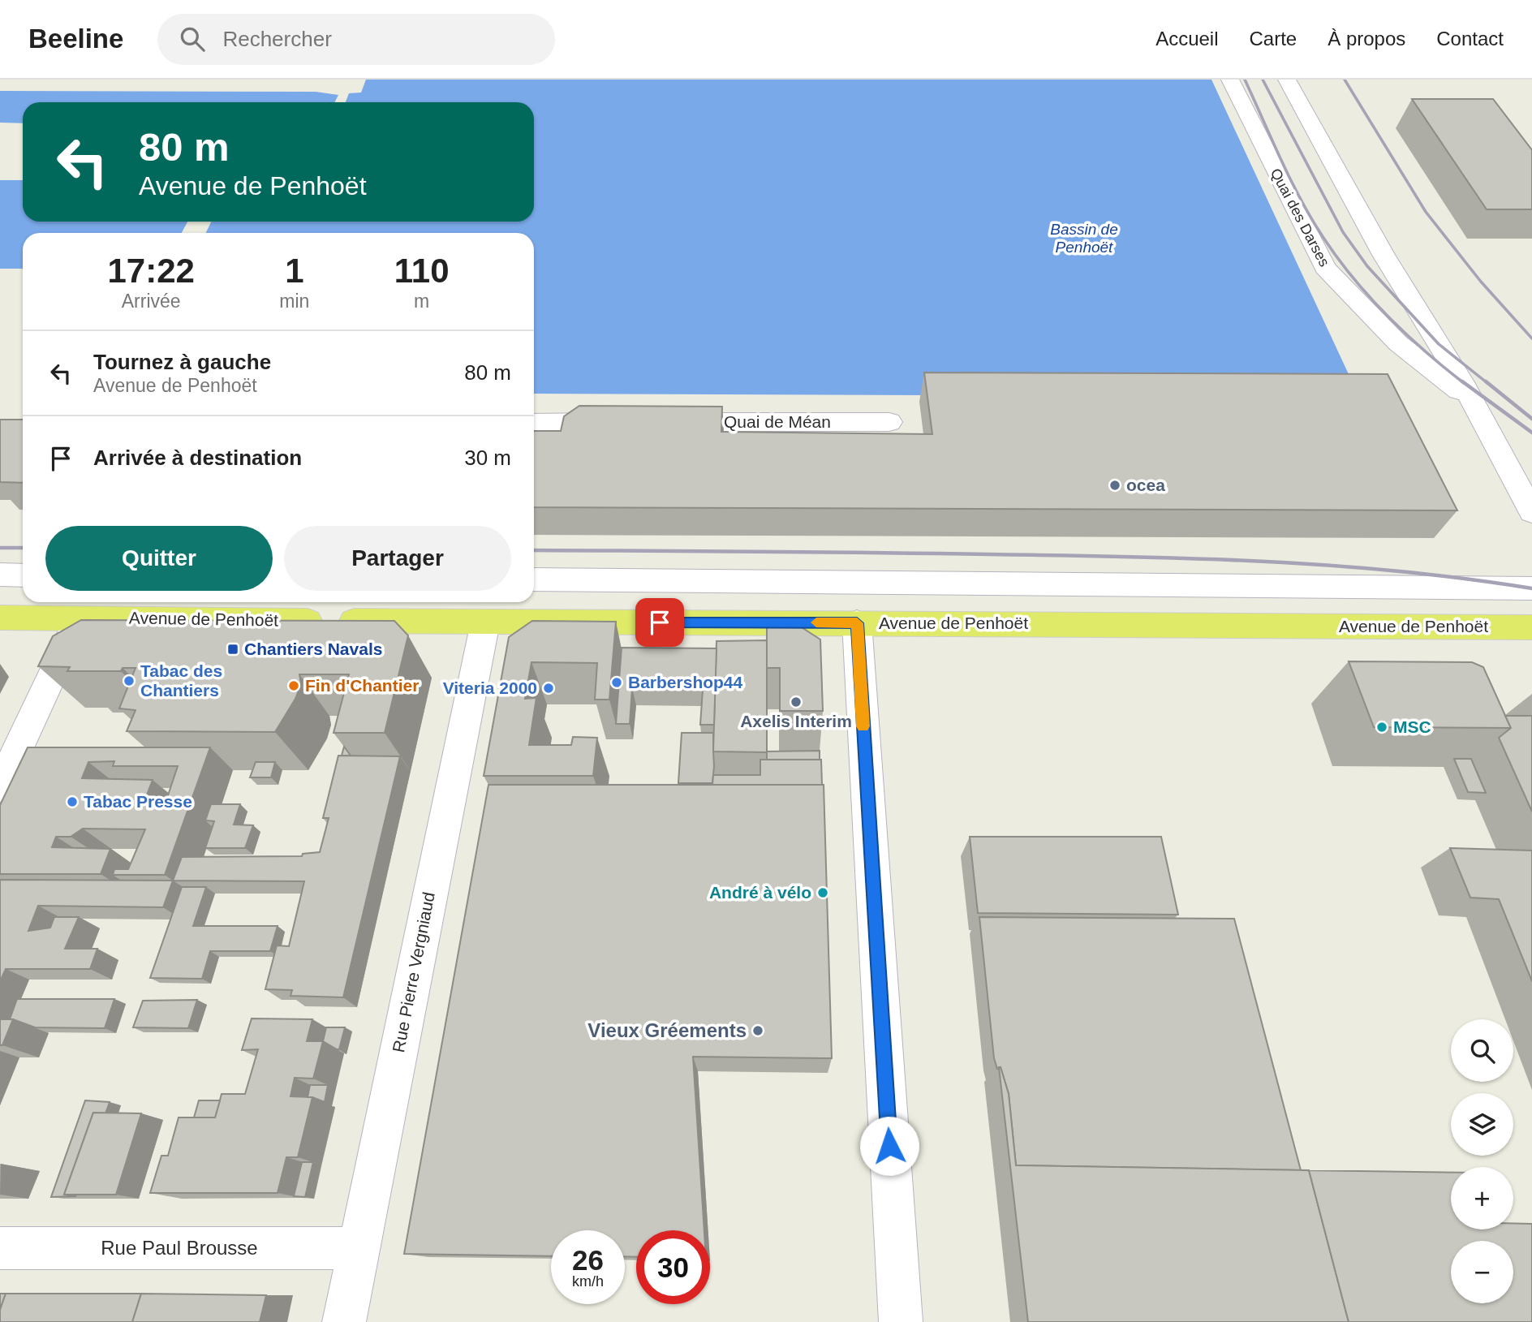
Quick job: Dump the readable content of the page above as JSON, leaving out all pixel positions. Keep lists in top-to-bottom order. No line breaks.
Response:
{"streets":{"main road":["Avenue de Penhoët"],"street":["Quai des Darses","Quai de Méan","Rue Pierre Vergniaud","Rue Paul Brousse"]},"crossings":[["Avenue de Penhoët","Rue Pierre Vergniaud"],["Rue Pierre Vergniaud","Rue Paul Brousse"]],"water":["Bassin de Penhoët"],"places":{"other":["ocea","Tabac des Chantiers","Barbershop44","Fin d'Chantier","Viteria 2000","Axelis Interim","MSC","Tabac Presse","André à vélo","Vieux Gréements"],"transit":["Chantiers Navals"]},"page":{"header":"Beeline","search":"Rechercher","nav":["Accueil","Carte","À propos","Contact"],"turn":["80 m","Avenue de Penhoët"],"eta":["17:22","Arrivée","1","min","110","m"],"list":[{"name":"Tournez à gauche","note":"Avenue de Penhoët","value":"80 m"},{"name":"Arrivée à destination","value":"30 m"}],"buttons":["Quitter","Partager"],"map_buttons":["+","−"],"speed":"26 km/h","limit":"30"}}
